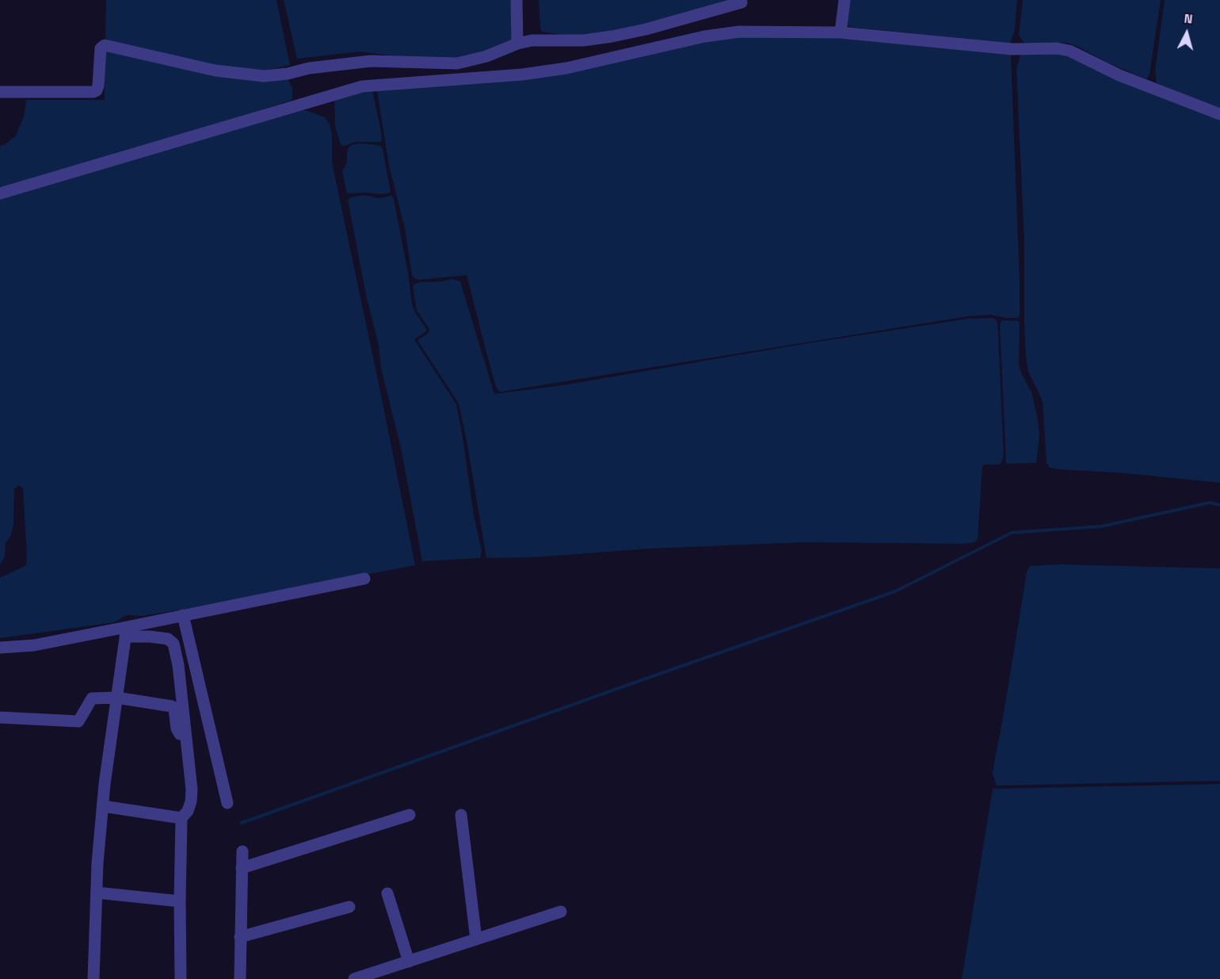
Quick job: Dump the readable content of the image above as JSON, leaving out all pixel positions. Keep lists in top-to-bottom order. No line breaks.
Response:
{"north":"top"}
